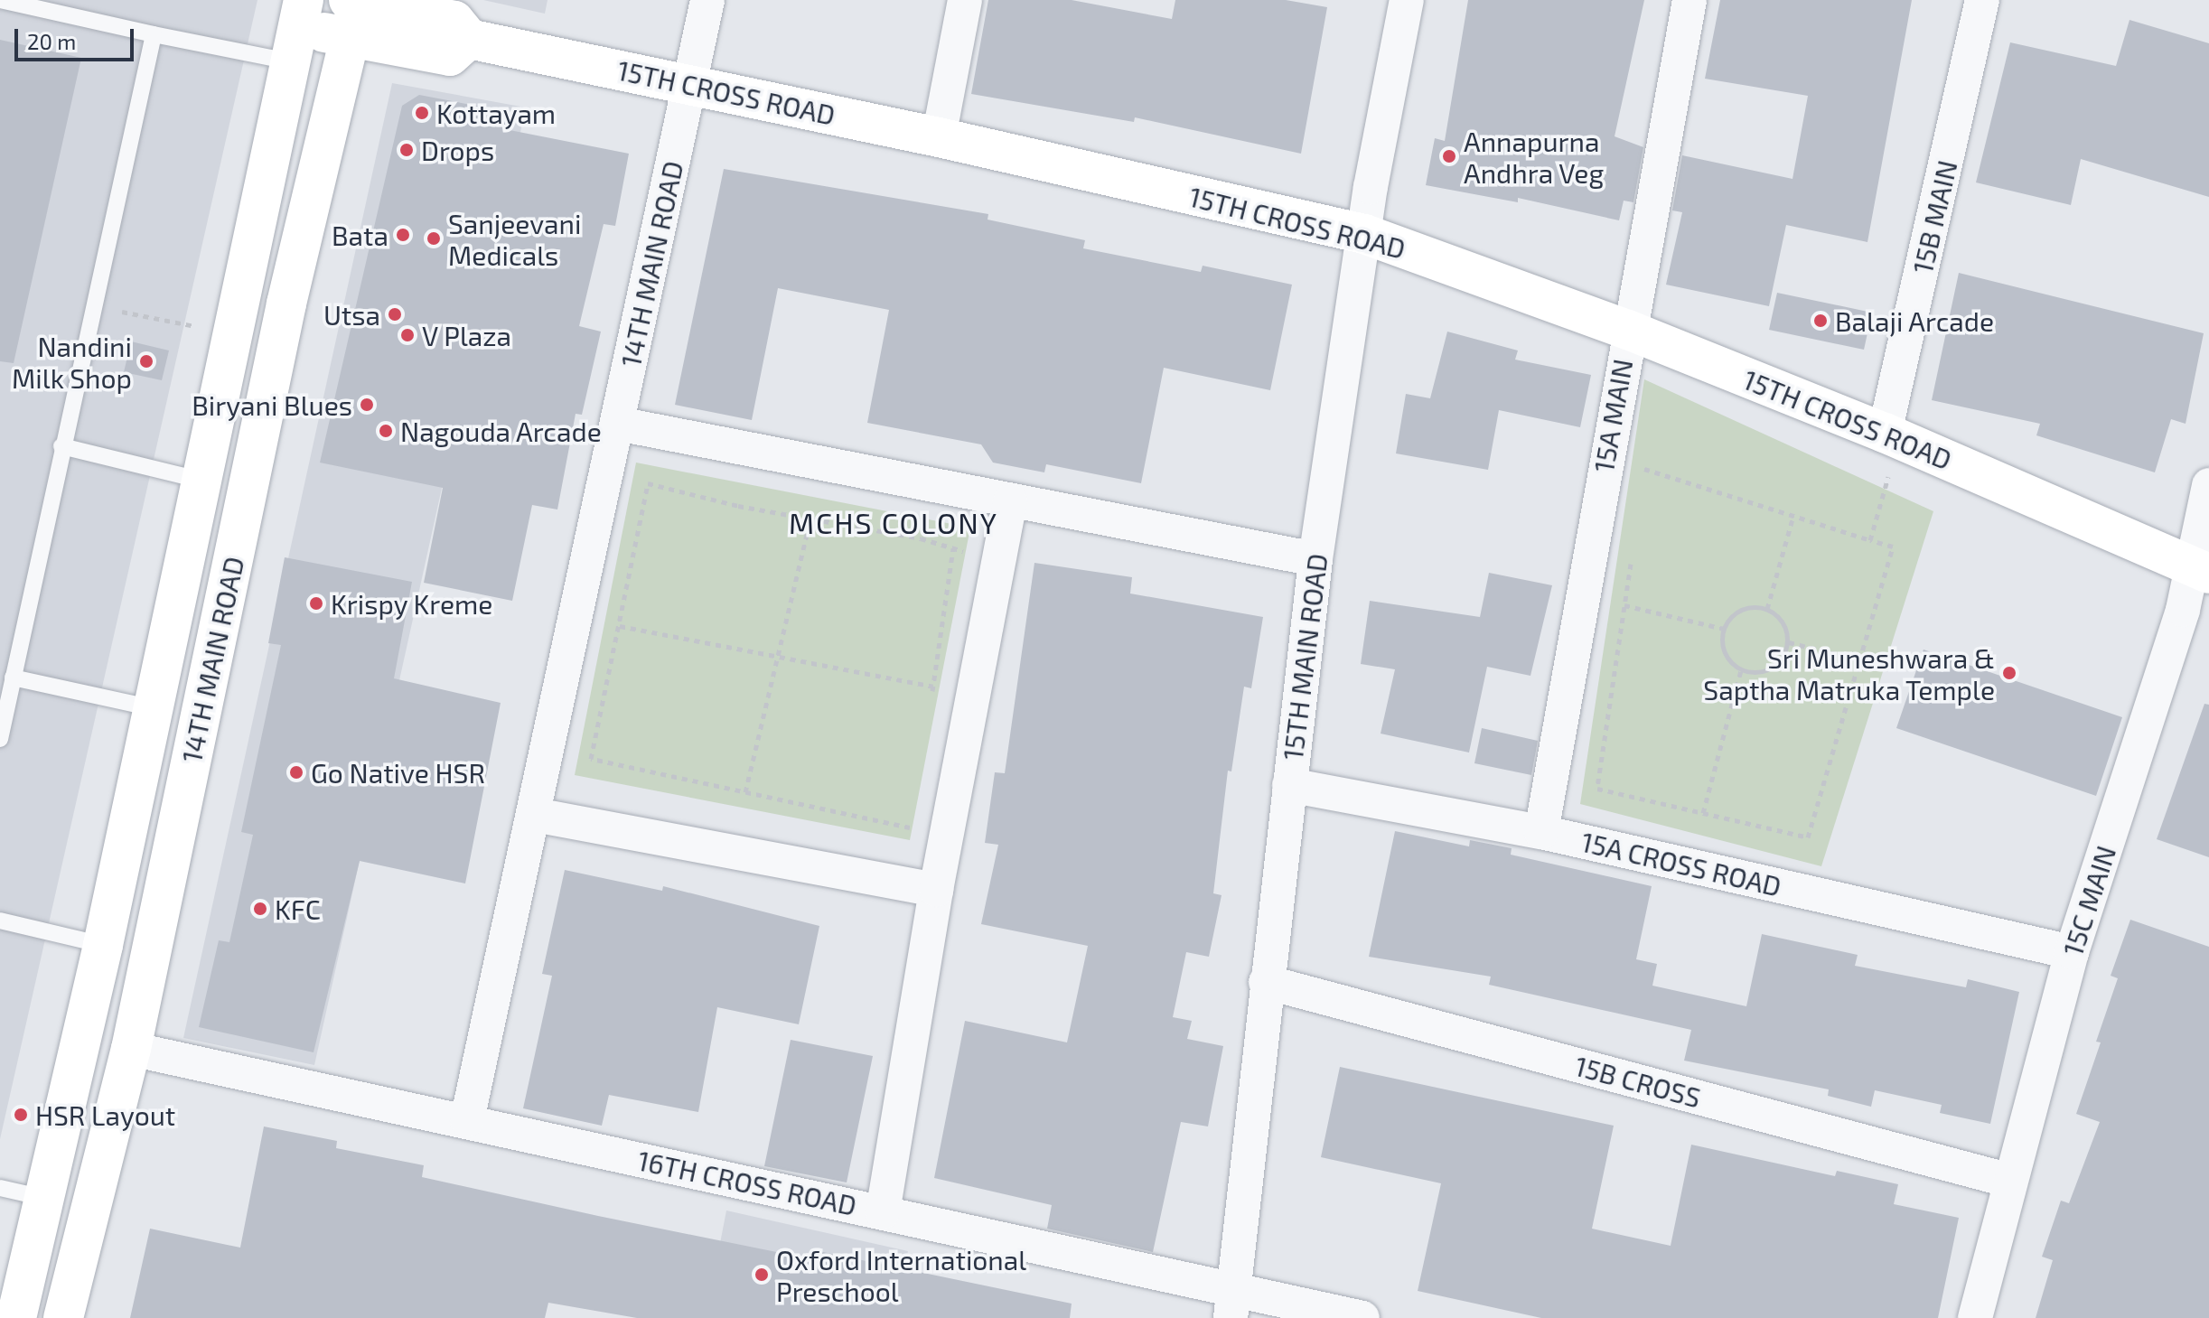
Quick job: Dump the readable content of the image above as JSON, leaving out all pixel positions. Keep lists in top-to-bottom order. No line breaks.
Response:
{"streets":{"main road":["15TH CROSS ROAD","14TH MAIN ROAD"],"street":["15B MAIN","15A MAIN","15TH MAIN ROAD","15A CROSS ROAD","15C MAIN","15B CROSS","16TH CROSS ROAD"]},"crossings":[["15TH CROSS ROAD","15B MAIN"],["15TH CROSS ROAD","14TH MAIN ROAD"],["15TH CROSS ROAD","15A MAIN"],["15TH CROSS ROAD","15TH MAIN ROAD"],["15TH CROSS ROAD","15C MAIN"],["14TH MAIN ROAD","16TH CROSS ROAD"],["15A MAIN","15A CROSS ROAD"],["15TH MAIN ROAD","15A CROSS ROAD"],["15TH MAIN ROAD","15B CROSS"],["15TH MAIN ROAD","16TH CROSS ROAD"],["15A CROSS ROAD","15C MAIN"],["15C MAIN","15B CROSS"]],"districts":["MCHS COLONY"],"places":["Kottayam","Drops","Annapurna Andhra Veg","Bata","Sanjeevani Medicals","Utsa","Balaji Arcade","V Plaza","Nandini Milk Shop","Biryani Blues","Nagouda Arcade","Krispy Kreme","Sri Muneshwara & Saptha Matruka Temple","Go Native HSR","KFC","HSR Layout","Oxford International Preschool"],"scale_bar":"20 m"}
